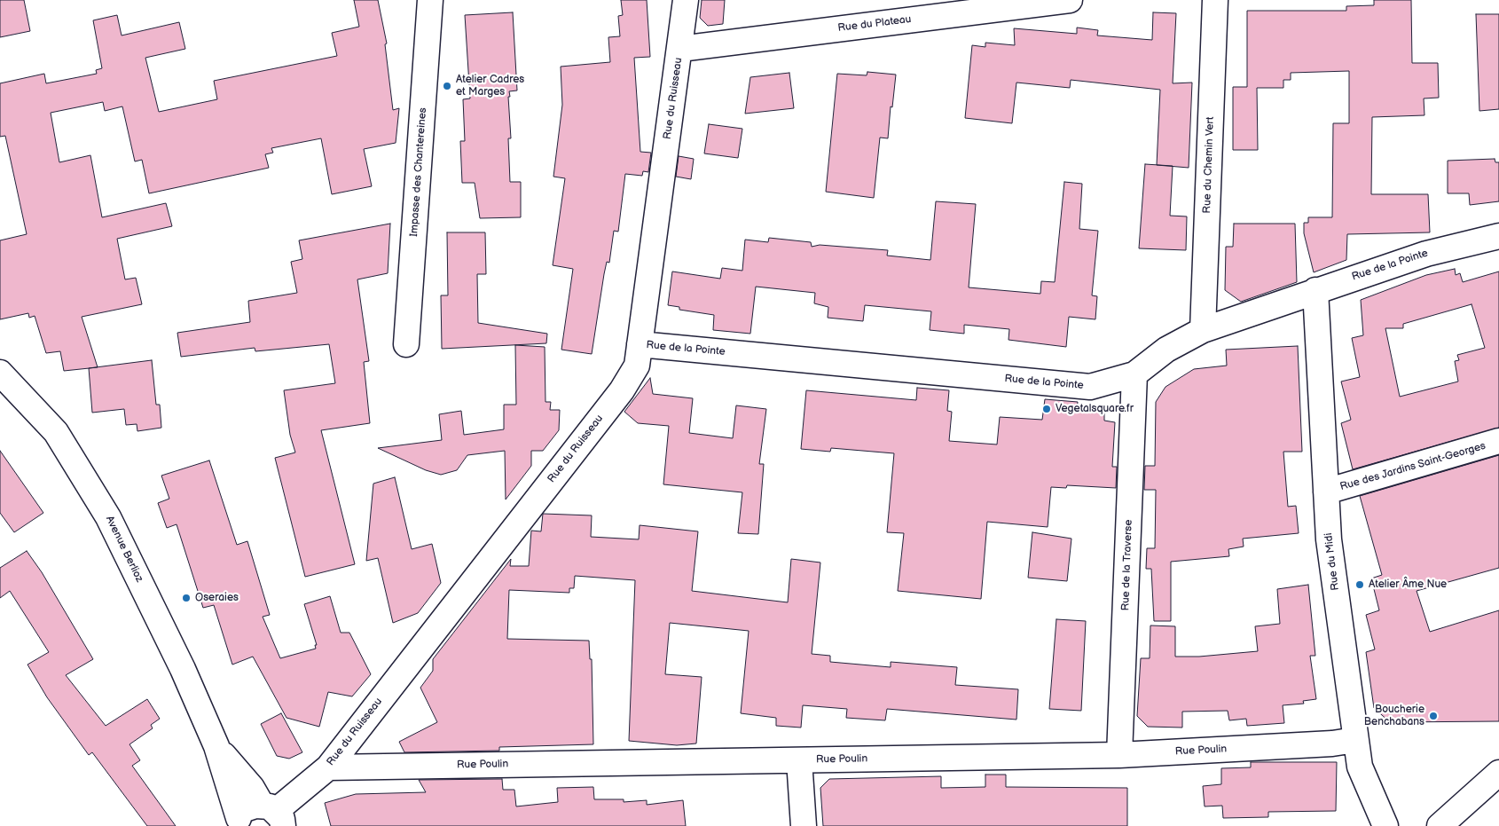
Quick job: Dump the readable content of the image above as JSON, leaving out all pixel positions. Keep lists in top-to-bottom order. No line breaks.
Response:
{"streets":{"street":["Rue du Plateau","Rue du Ruisseau","Rue du Chemin Vert","Impasse des Chantereines","Rue de la Pointe","Rue des Jardins Saint-Georges","Avenue Berlioz","Rue du Midi","Rue de la Traverse","Rue Poulin"]},"crossings":[["Rue du Plateau","Rue du Ruisseau"],["Rue du Ruisseau","Rue de la Pointe"],["Rue du Ruisseau","Avenue Berlioz"],["Rue du Ruisseau","Rue Poulin"],["Rue du Chemin Vert","Rue de la Pointe"],["Rue de la Pointe","Rue du Midi"],["Rue de la Pointe","Rue de la Traverse"],["Rue des Jardins Saint-Georges","Rue du Midi"],["Rue du Midi","Rue Poulin"],["Rue de la Traverse","Rue Poulin"]],"places":["Atelier Cadres et Marges","Vegetalsquare.fr","Atelier Âme Nue","Oseraies","Boucherie Benchabans"]}
